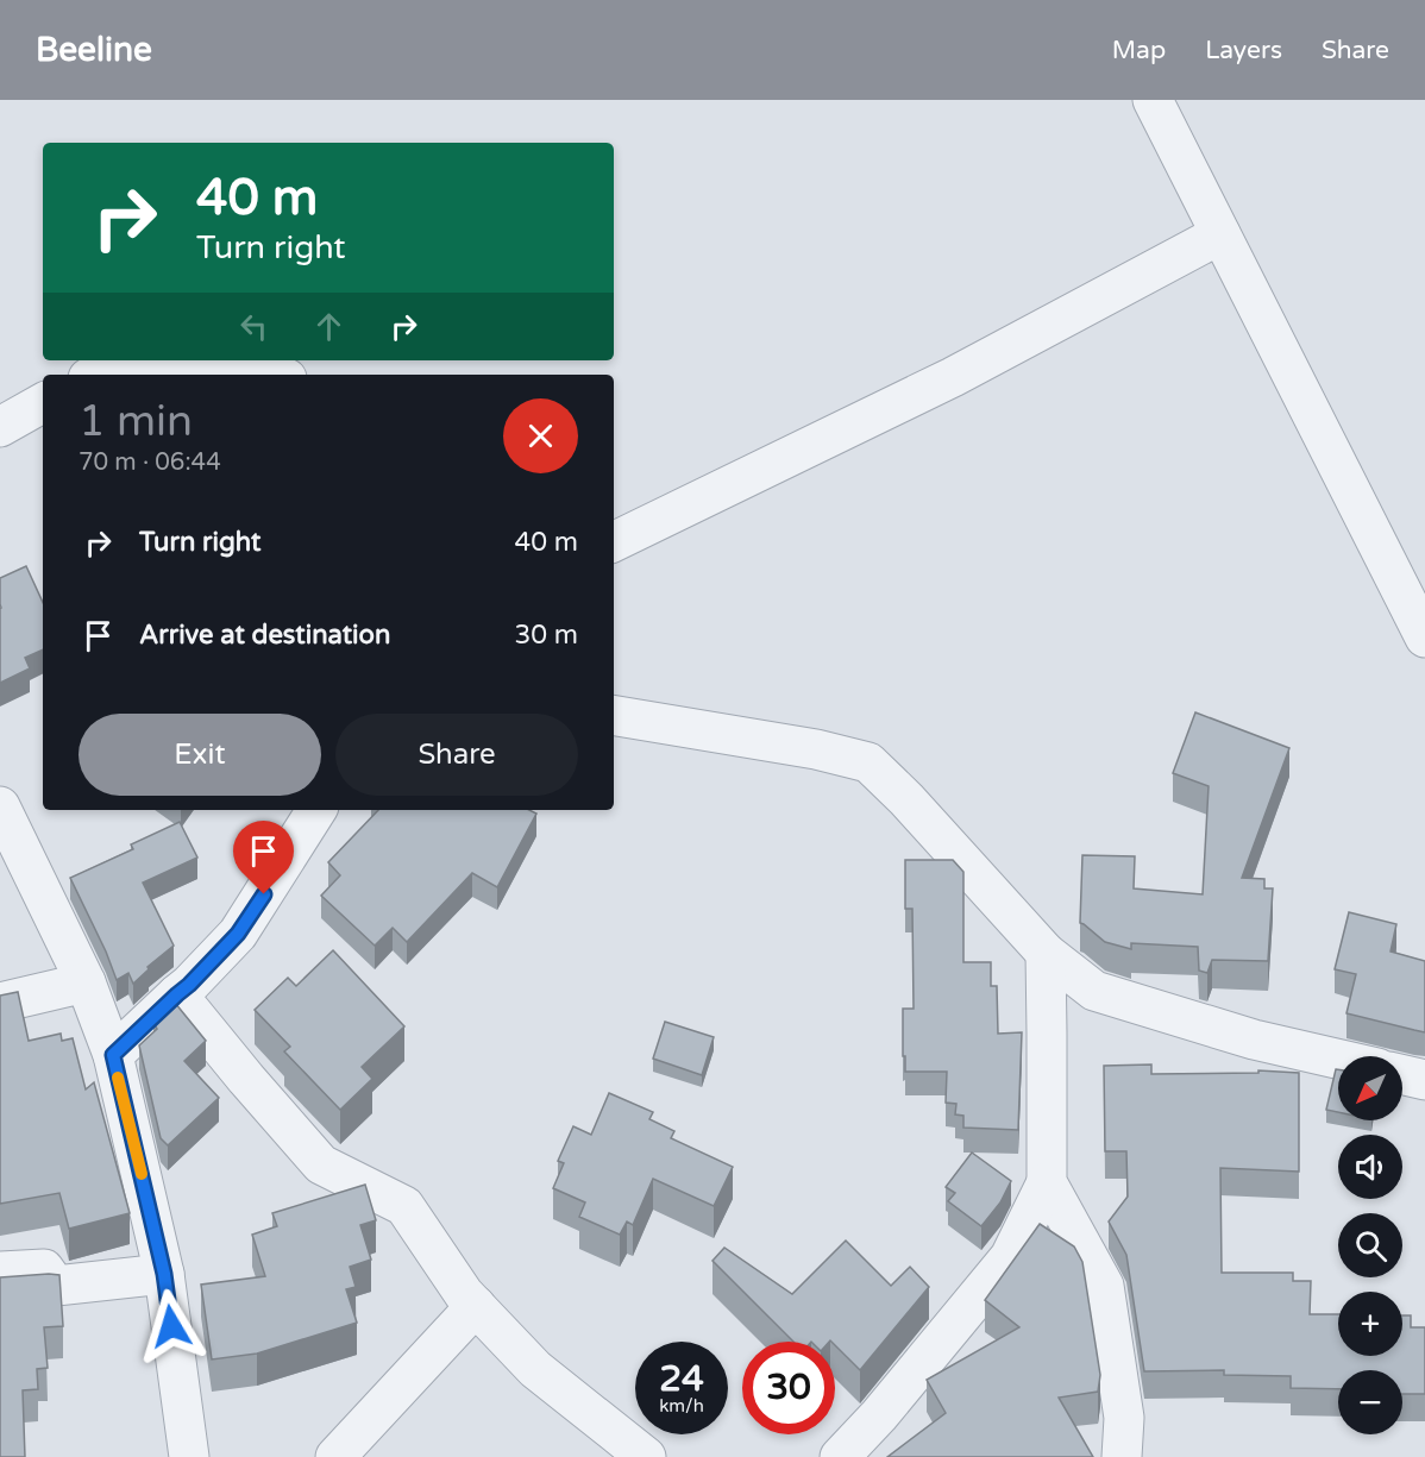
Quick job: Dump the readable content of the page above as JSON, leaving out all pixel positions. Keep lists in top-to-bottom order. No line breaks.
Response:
{"north":"bottom left","page":{"header":"Beeline","nav":["Map","Layers","Share"],"turn":["40 m","Turn right"],"heading":["1 min","70 m · 06:44"],"list":[{"name":"Turn right","value":"40 m"},{"name":"Arrive at destination","value":"30 m"}],"buttons":["Exit","Share"],"map_buttons":["+","−"],"speed":"24 km/h","limit":"30"}}
